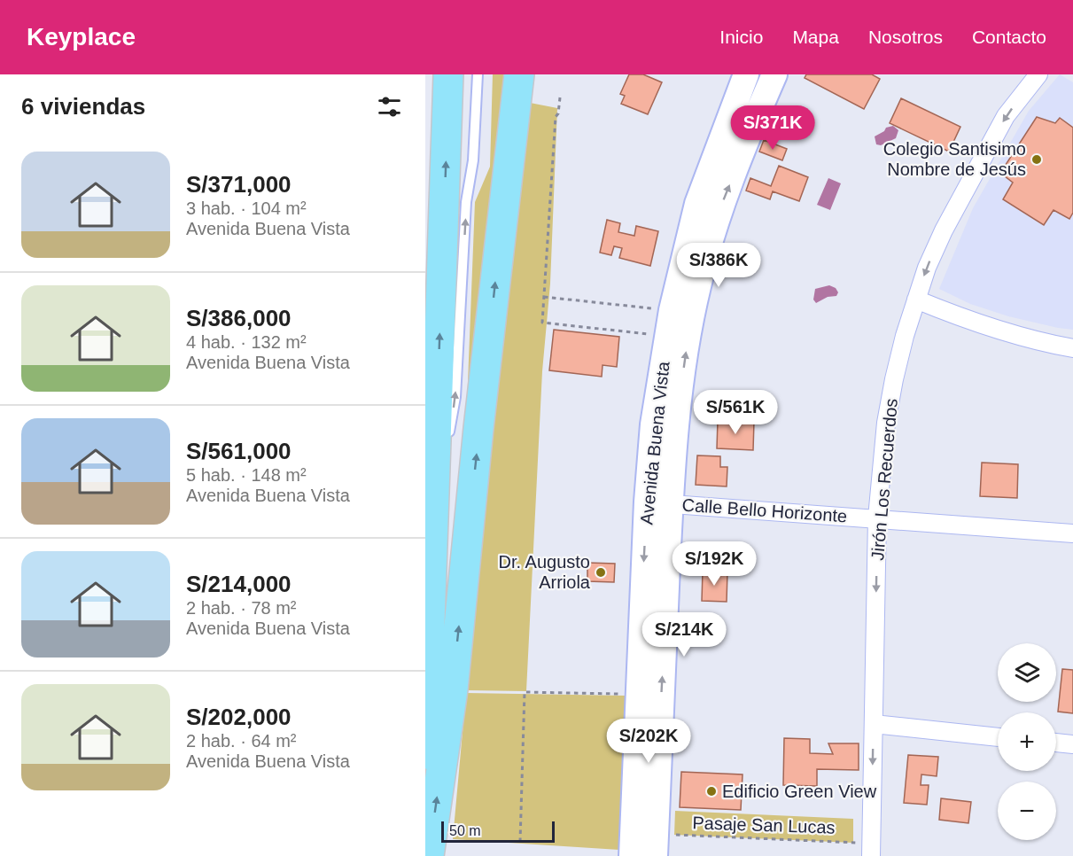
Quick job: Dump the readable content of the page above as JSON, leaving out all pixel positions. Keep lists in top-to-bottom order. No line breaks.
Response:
{"streets":{"main road":["Avenida Buena Vista"],"street":["Jirón Los Recuerdos","Calle Bello Horizonte"],"path":["Pasaje San Lucas"]},"crossings":[["Avenida Buena Vista","Calle Bello Horizonte"],["Avenida Buena Vista","Pasaje San Lucas"],["Jirón Los Recuerdos","Calle Bello Horizonte"],["Jirón Los Recuerdos","Pasaje San Lucas"]],"one_way":["Jirón Los Recuerdos"],"places":["Colegio Santisimo Nombre de Jesús","Dr. Augusto Arriola","Edificio Green View"],"scale_bar":"50 m","page":{"header":"Keyplace","nav":["Inicio","Mapa","Nosotros","Contacto"],"heading":"6 viviendas","price":["S/371K","S/386K","S/561K","S/192K","S/214K","S/202K"],"list":[{"name":"S/371,000","note":"3 hab. · 104 m² · Avenida Buena Vista"},{"name":"S/386,000","note":"4 hab. · 132 m² · Avenida Buena Vista"},{"name":"S/561,000","note":"5 hab. · 148 m² · Avenida Buena Vista"},{"name":"S/214,000","note":"2 hab. · 78 m² · Avenida Buena Vista"},{"name":"S/202,000","note":"2 hab. · 64 m² · Avenida Buena Vista"}],"map_buttons":["+","−"],"scale":"50 m"}}
